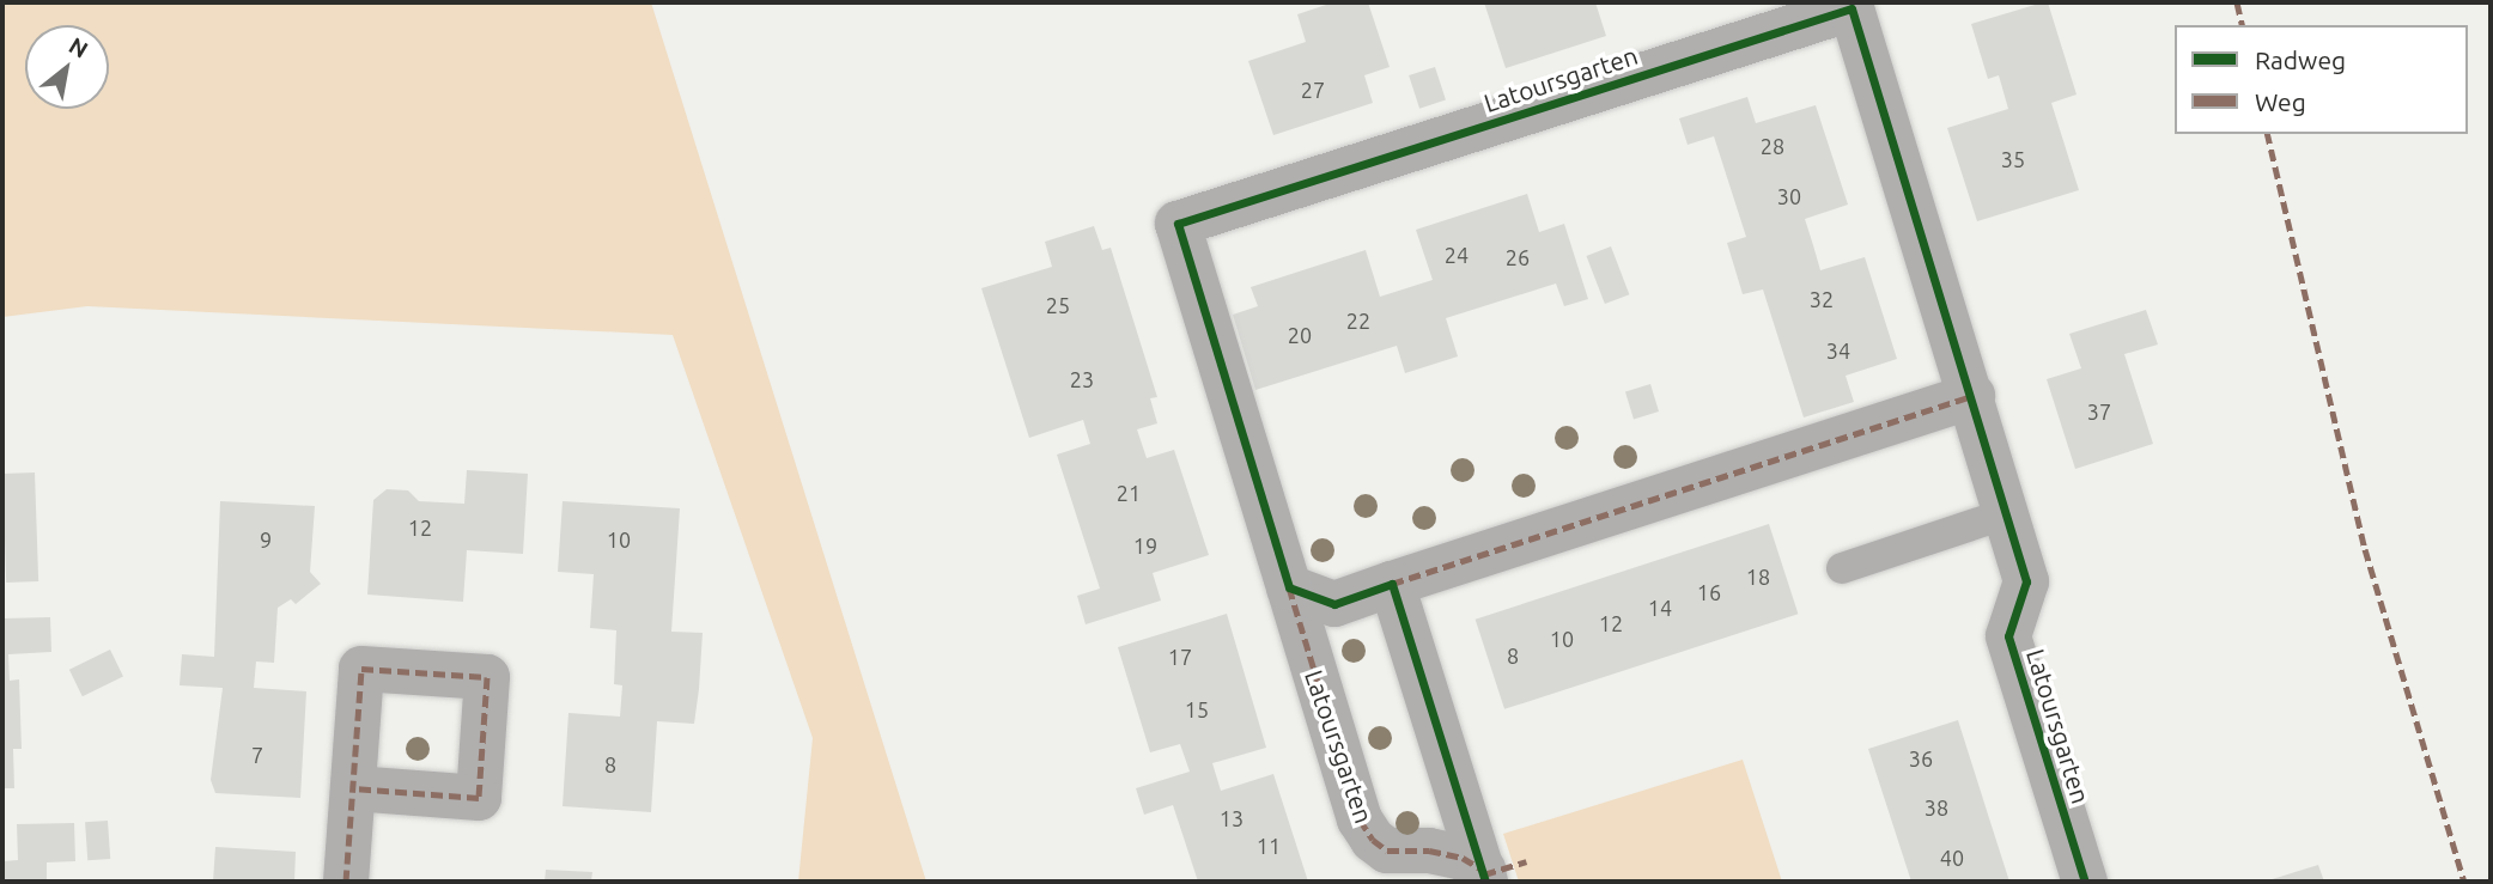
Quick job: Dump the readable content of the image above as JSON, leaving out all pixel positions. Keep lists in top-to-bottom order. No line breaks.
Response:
{"streets":{"street":["Latoursgarten"]},"house_numbers":["27","28","35","30","24","26","32","25","22","20","34","23","37","21","12","9","10","19","18","16","14","12","10","8","17","15","7","36","8","38","13","11","40"],"legend":["Radweg","Weg"],"north":"top right"}
